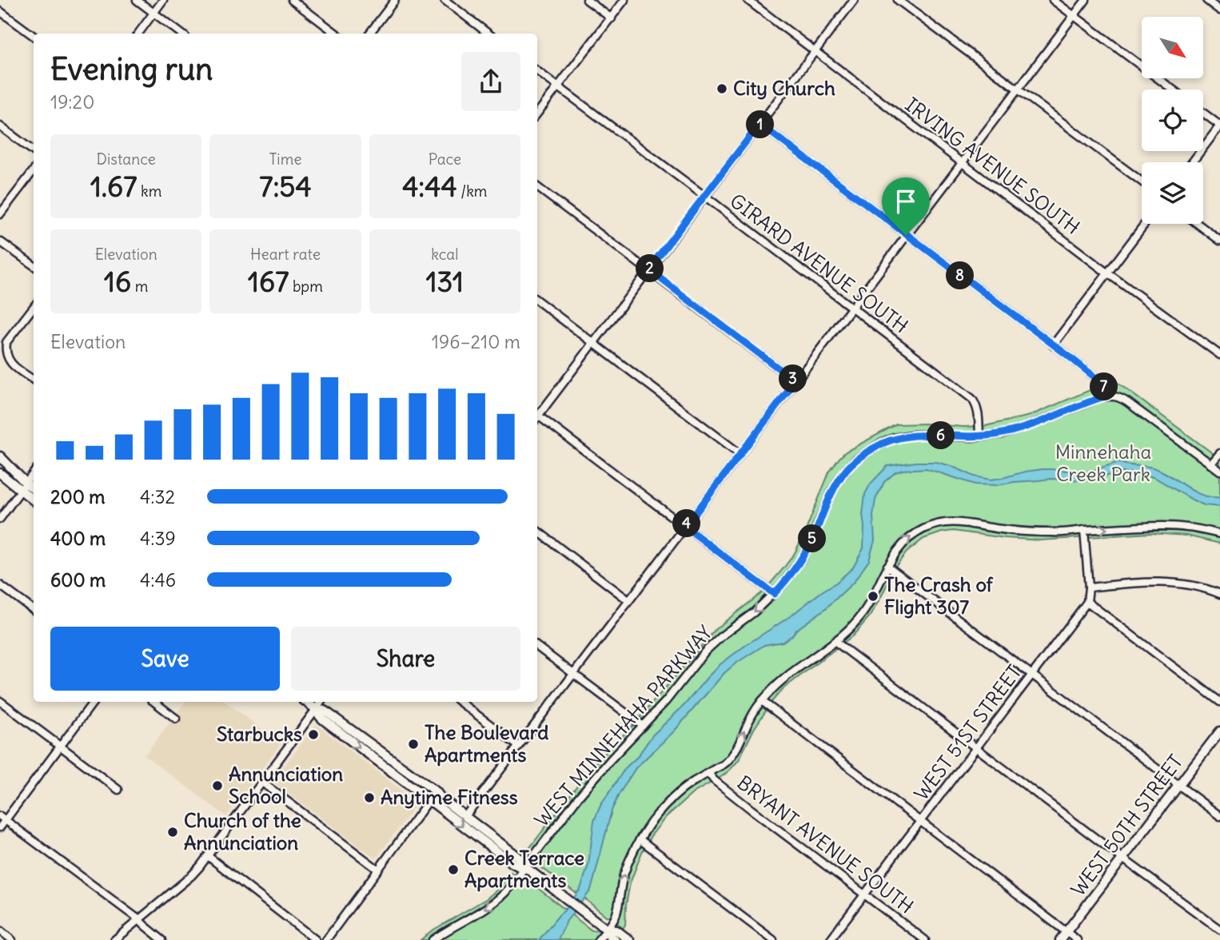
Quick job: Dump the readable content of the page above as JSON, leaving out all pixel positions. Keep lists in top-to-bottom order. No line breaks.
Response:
{"streets":{"main road":["WEST 50TH STREET"],"street":["IRVING AVENUE SOUTH","GIRARD AVENUE SOUTH","WEST MINNEHAHA PARKWAY","WEST 51ST STREET","BRYANT AVENUE SOUTH"]},"crossings":[["GIRARD AVENUE SOUTH","WEST MINNEHAHA PARKWAY"],["WEST 51ST STREET","BRYANT AVENUE SOUTH"]],"parks":["Minnehaha Creek Park"],"places":["City Church","The Crash of Flight 307","Starbucks","The Boulevard Apartments","Annunciation School","Anytime Fitness","Church of the Annunciation","Creek Terrace Apartments"],"north":"bottom right","page":{"heading":["Evening run","19:20"],"pins":["1","2","8","3","7","6","4","5"],"stats":[["Distance","1.67 km"],["Time","7:54"],["Pace","4:44 /km"],["Elevation","16 m"],["Heart rate","167 bpm"],["kcal","131"]],"chart":["Elevation","196–210 m"],"list":[{"name":"200 m","note":"4:32"},{"name":"400 m","note":"4:39"},{"name":"600 m","note":"4:46"}],"buttons":["Save","Share"]}}
